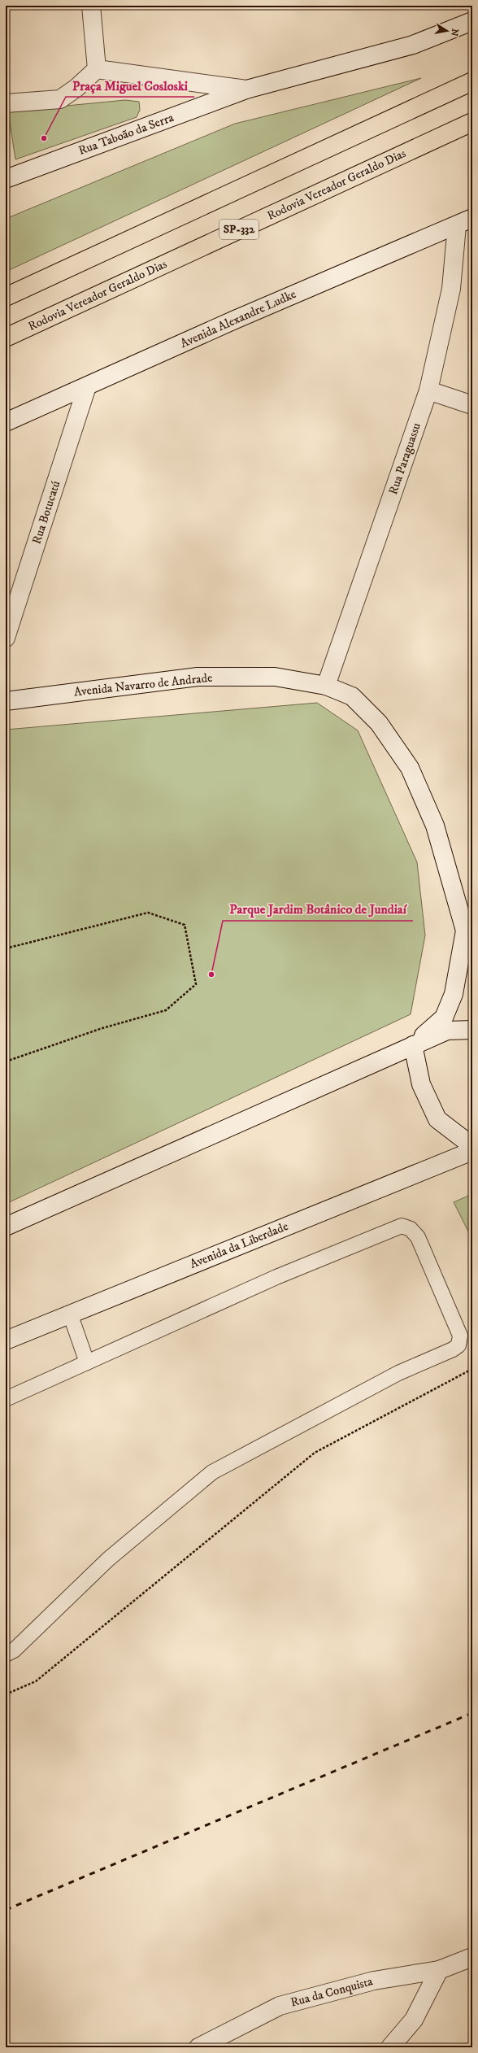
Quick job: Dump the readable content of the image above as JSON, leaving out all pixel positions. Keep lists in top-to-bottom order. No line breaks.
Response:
{"streets":{"main road":["Rodovia Vereador Geraldo Dias","SP-332"],"street":["Rua Taboão da Serra","Avenida Alexandre Ludke","Rua Paraguassu","Rua Botucatú","Avenida Navarro de Andrade","Avenida da Liberdade","Rua da Conquista"]},"crossings":[["Avenida Alexandre Ludke","Rua Paraguassu"],["Avenida Alexandre Ludke","Rua Botucatú"],["Rua Paraguassu","Avenida Navarro de Andrade"]],"places":["Praça Miguel Cosloski","Parque Jardim Botânico de Jundiaí"],"north":"right"}
